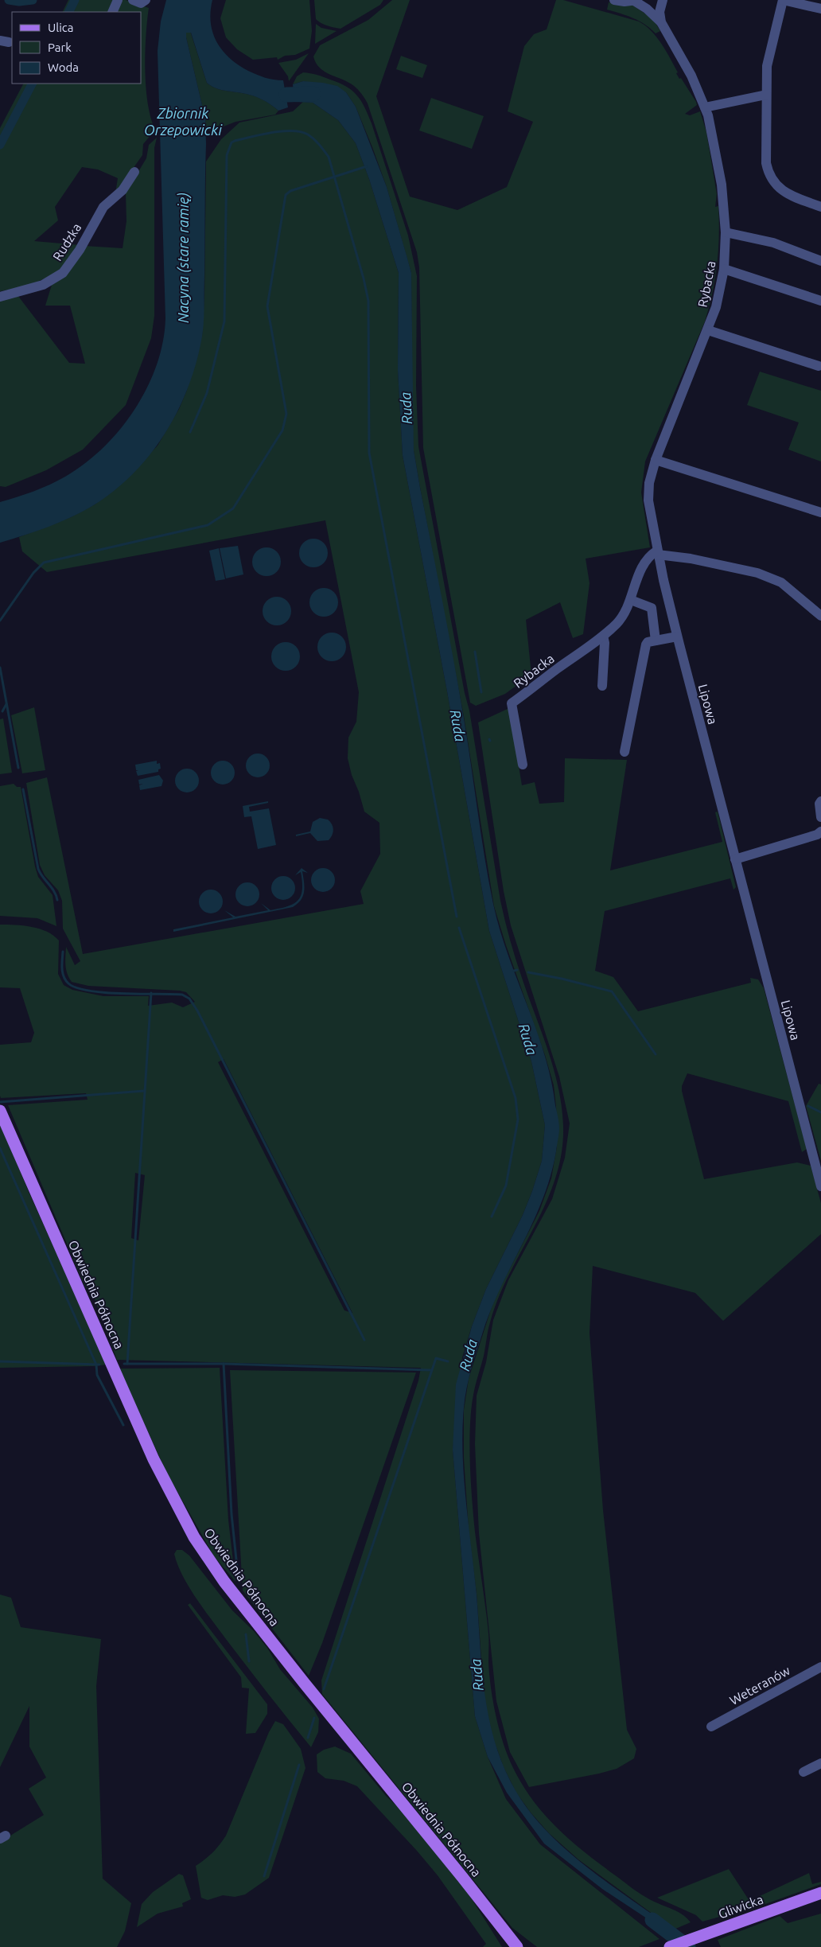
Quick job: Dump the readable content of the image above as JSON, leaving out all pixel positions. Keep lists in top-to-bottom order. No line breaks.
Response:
{"streets":{"main road":["Obwiednia Północna","Gliwicka"],"street":["Rudzka","Rybacka","Lipowa","Weteranów"]},"crossings":[["Rybacka","Lipowa"]],"water":["Zbiornik Orzepowicki","Nacyna (stare ramię)","Ruda"],"legend":["Ulica","Park","Woda"]}
